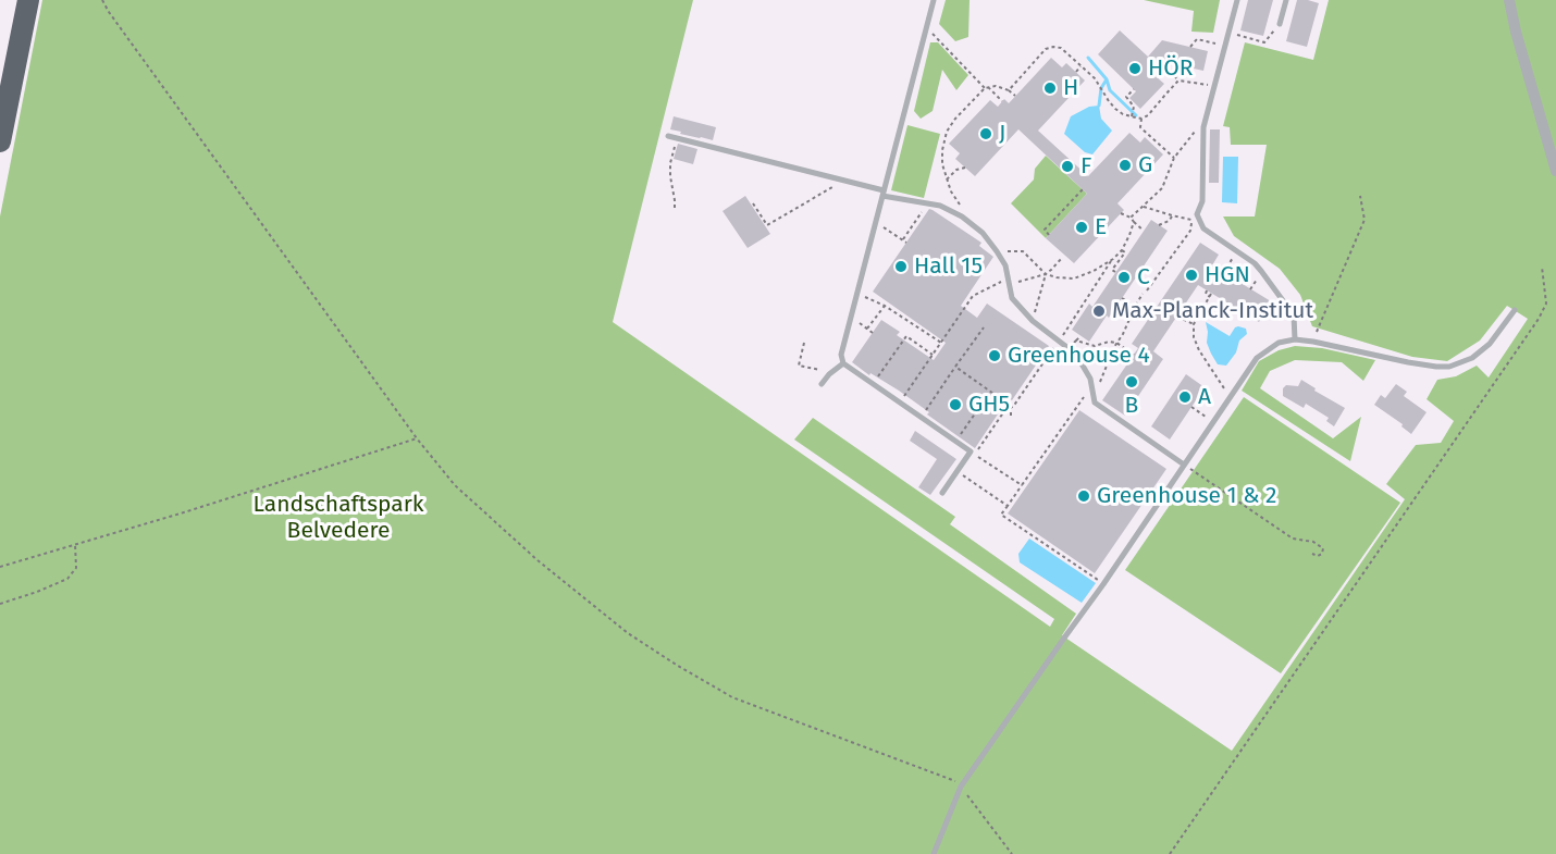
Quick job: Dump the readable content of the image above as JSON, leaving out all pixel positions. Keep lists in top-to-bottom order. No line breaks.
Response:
{"parks":["Landschaftspark Belvedere"],"places":["HÖR","H","J","G","F","E","Hall 15","HGN","C","Max-Planck-Institut","Greenhouse 4","B","A","GH5","Greenhouse 1 & 2"]}
